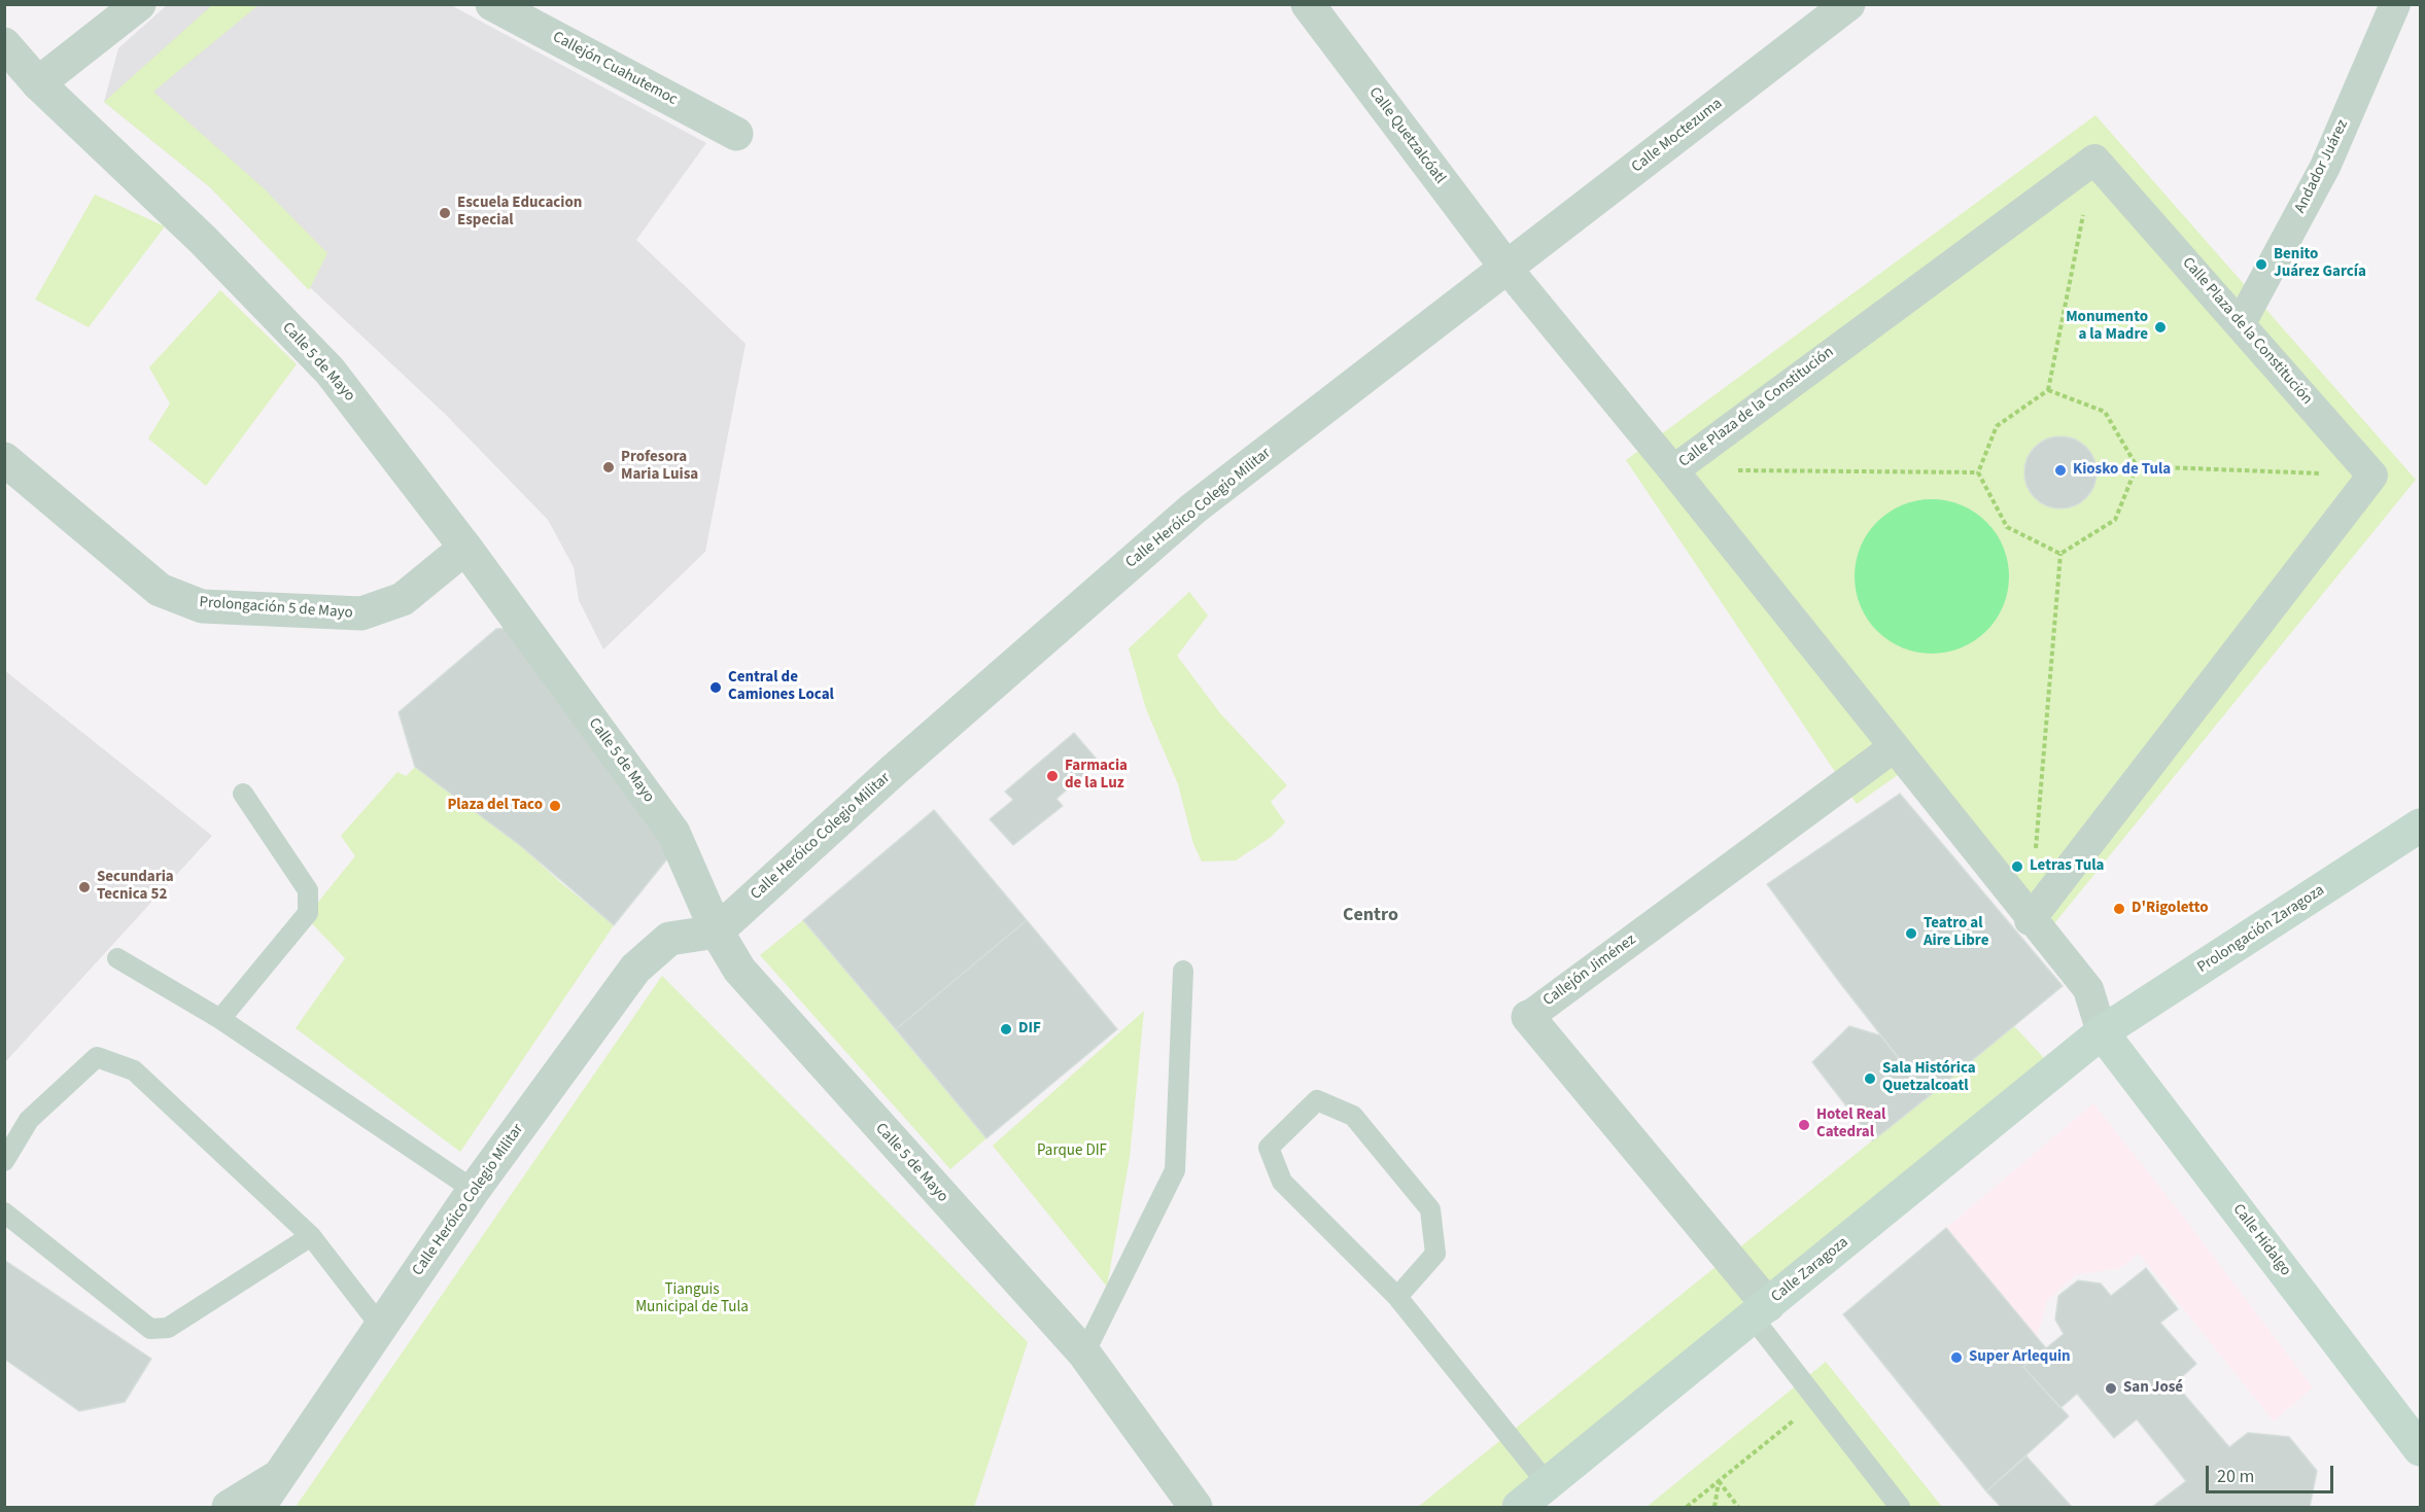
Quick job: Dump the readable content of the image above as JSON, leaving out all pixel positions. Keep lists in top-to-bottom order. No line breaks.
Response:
{"streets":{"main road":["Prolongación Zaragoza","Calle Hidalgo","Calle Zaragoza"],"street":["Callejón Cuahutemoc","Calle Quetzalcóatl","Calle Moctezuma","Andador Juárez","Calle Plaza de la Constitución","Calle 5 de Mayo","Calle Heróico Colegio Militar","Prolongación 5 de Mayo","Callejón Jiménez"]},"crossings":[["Calle Quetzalcóatl","Calle Moctezuma"],["Calle Quetzalcóatl","Calle Plaza de la Constitución"],["Calle Quetzalcóatl","Calle Heróico Colegio Militar"],["Calle Moctezuma","Calle Plaza de la Constitución"],["Calle Moctezuma","Calle Heróico Colegio Militar"],["Andador Juárez","Calle Plaza de la Constitución"],["Calle Plaza de la Constitución","Calle Heróico Colegio Militar"],["Calle Plaza de la Constitución","Prolongación Zaragoza"],["Calle Plaza de la Constitución","Callejón Jiménez"],["Calle Plaza de la Constitución","Calle Hidalgo"],["Calle Plaza de la Constitución","Calle Zaragoza"],["Calle 5 de Mayo","Calle Heróico Colegio Militar"],["Calle 5 de Mayo","Prolongación 5 de Mayo"],["Prolongación Zaragoza","Calle Hidalgo"],["Prolongación Zaragoza","Calle Zaragoza"],["Callejón Jiménez","Calle Zaragoza"],["Calle Hidalgo","Calle Zaragoza"]],"districts":["Centro"],"parks":["Parque DIF","Tianguis Municipal de Tula"],"places":["Escuela Educacion Especial","Benito Juárez García","Monumento a la Madre","Profesora Maria Luisa","Kiosko de Tula","Central de Camiones Local","Farmacia de la Luz","Plaza del Taco","Letras Tula","Secundaria Tecnica 52","D'Rigoletto","Teatro al Aire Libre","DIF","Sala Histórica Quetzalcoatl","Hotel Real Catedral","Super Arlequin","San José"],"scale_bar":"20 m"}
